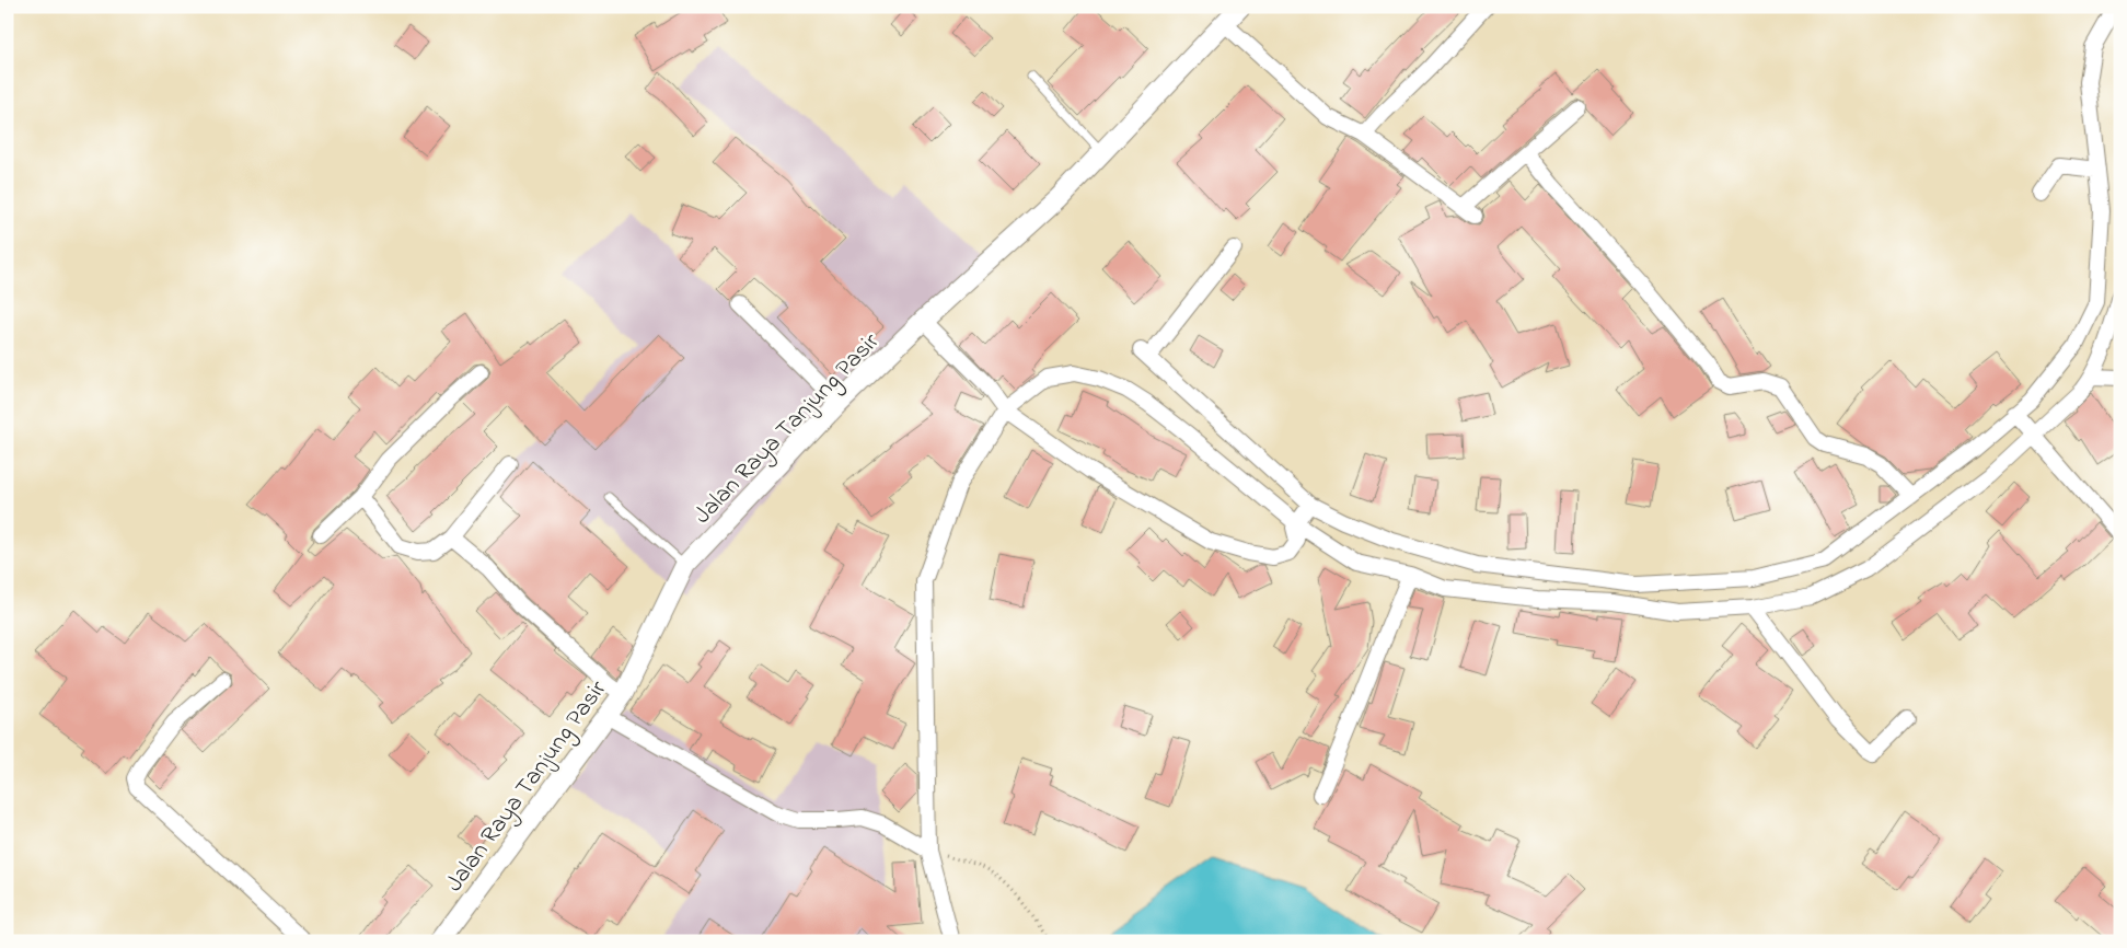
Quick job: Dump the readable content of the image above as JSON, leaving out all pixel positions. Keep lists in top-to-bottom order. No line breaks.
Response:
{"streets":{"street":["Jalan Raya Tanjung Pasir"]}}
